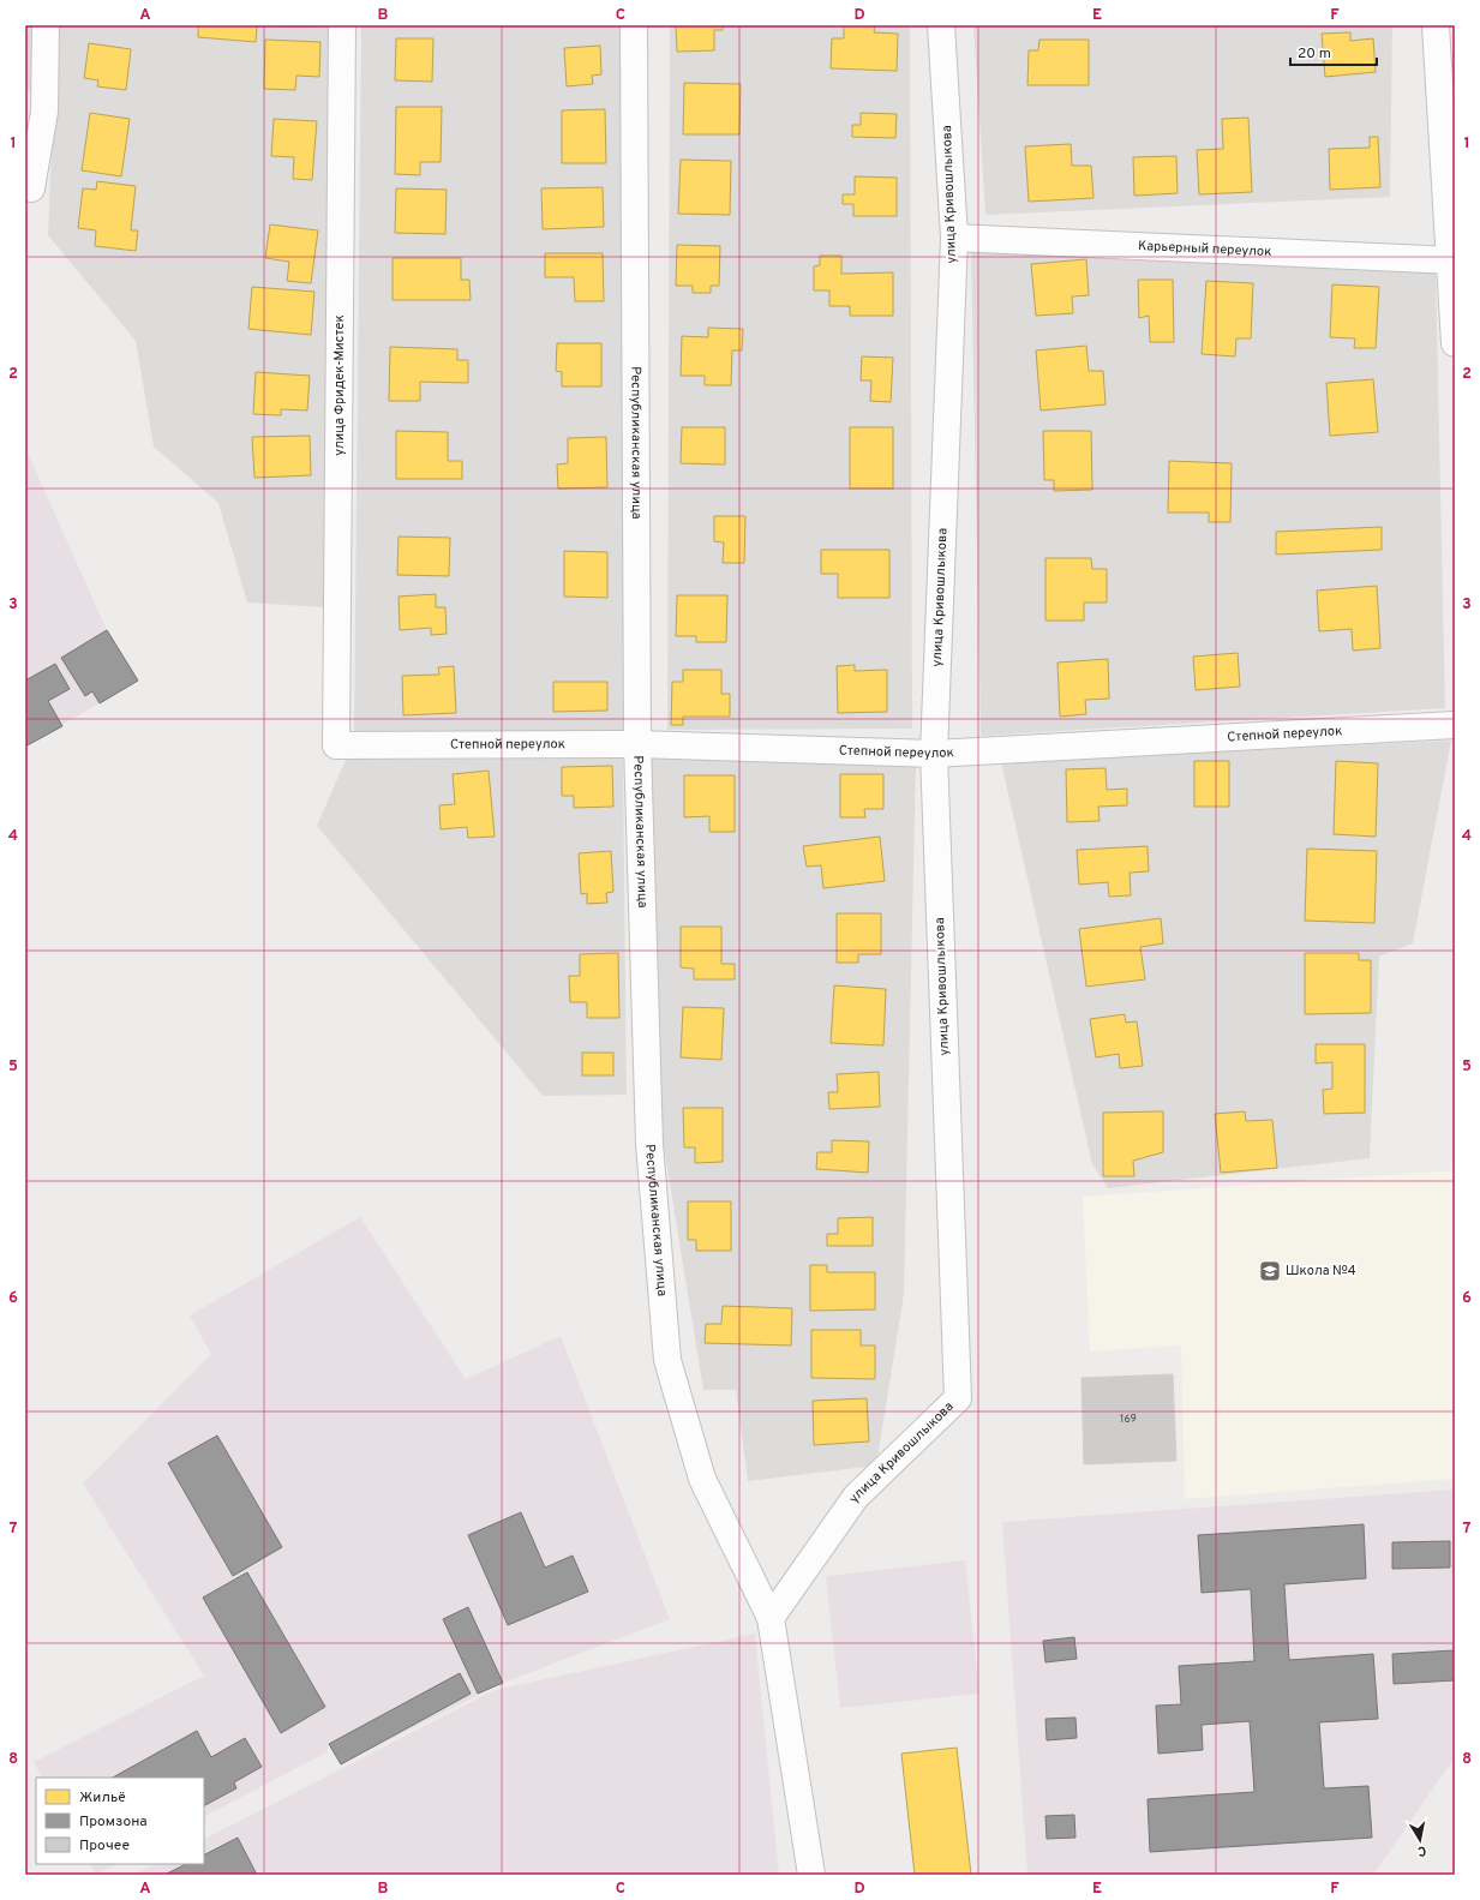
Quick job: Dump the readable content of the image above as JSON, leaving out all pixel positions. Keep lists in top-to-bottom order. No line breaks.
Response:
{"streets":{"street":["улица Кривошлыкова","Карьерный переулок","улица Фридек-Мистек","Республиканская улица","Степной переулок"]},"crossings":[["улица Кривошлыкова","Карьерный переулок"],["улица Кривошлыкова","Республиканская улица"],["улица Кривошлыкова","Степной переулок"],["улица Фридек-Мистек","Степной переулок"],["Республиканская улица","Степной переулок"]],"places":{"school or university":["Школа №4"]},"house_numbers":["169"],"legend":["Жильё","Промзона","Прочее"],"scale_bar":"20 m","north":"bottom","grid":{"columns":["A","B","C","D","E","F"],"rows":["1","2","3","4","5","6","7","8"]}}
